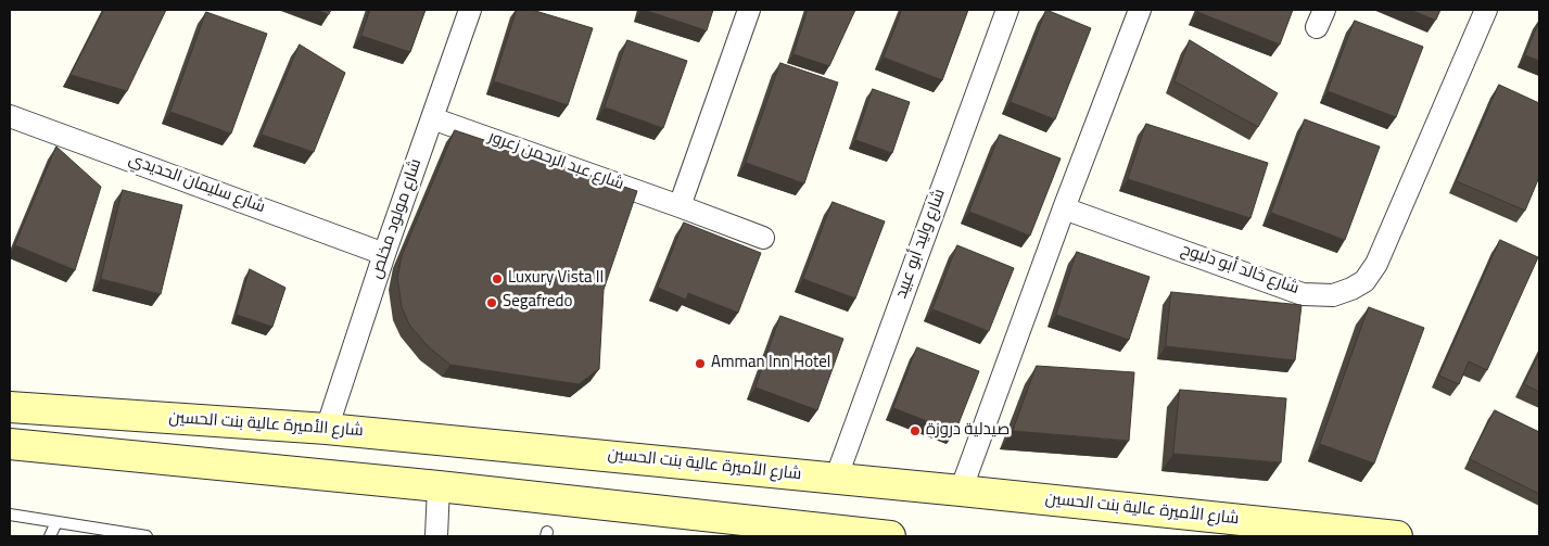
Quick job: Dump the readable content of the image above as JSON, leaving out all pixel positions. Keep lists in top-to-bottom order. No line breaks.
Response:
{"streets":{"main road":["شارع الأميرة عالية بنت الحسين"],"street":["شارع عبد الرحمن زعرور","شارع سليمان الحديدي","شارع مولود مخلص","شارع وليد أبو عبيد","شارع خالد أبو دلبوح"]},"crossings":[["شارع عبد الرحمن زعرور","شارع مولود مخلص"],["شارع سليمان الحديدي","شارع مولود مخلص"],["شارع مولود مخلص","شارع الأميرة عالية بنت الحسين"],["شارع وليد أبو عبيد","شارع الأميرة عالية بنت الحسين"]],"places":["Luxury Vista II","Segafredo","Amman Inn Hotel","صيدلية دروزة"]}
